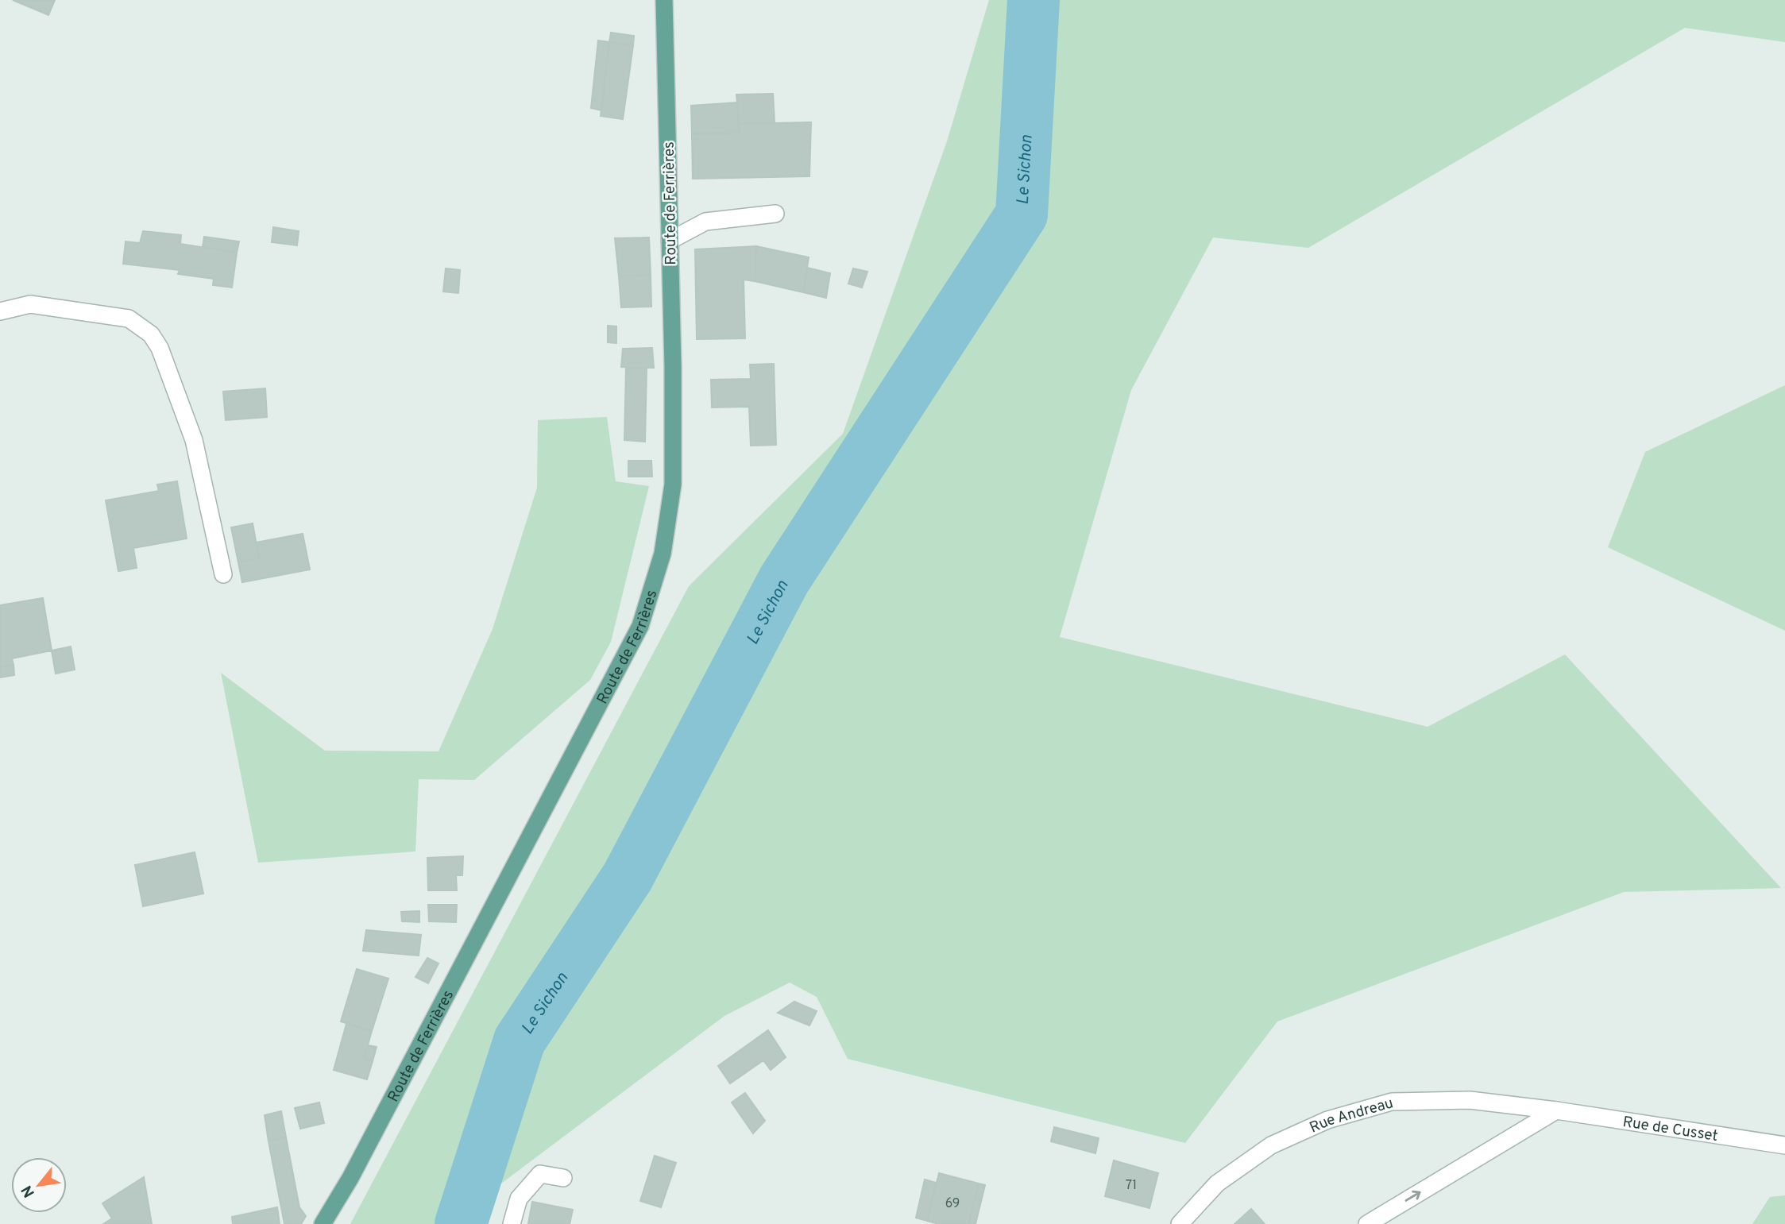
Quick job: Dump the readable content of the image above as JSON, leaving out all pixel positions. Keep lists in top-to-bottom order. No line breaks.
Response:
{"streets":{"main road":["Route de Ferrières"],"street":["Rue Andreau","Rue de Cusset"]},"crossings":[["Rue Andreau","Rue de Cusset"]],"water":["Le Sichon"],"house_numbers":["71","69"],"north":"bottom left"}
